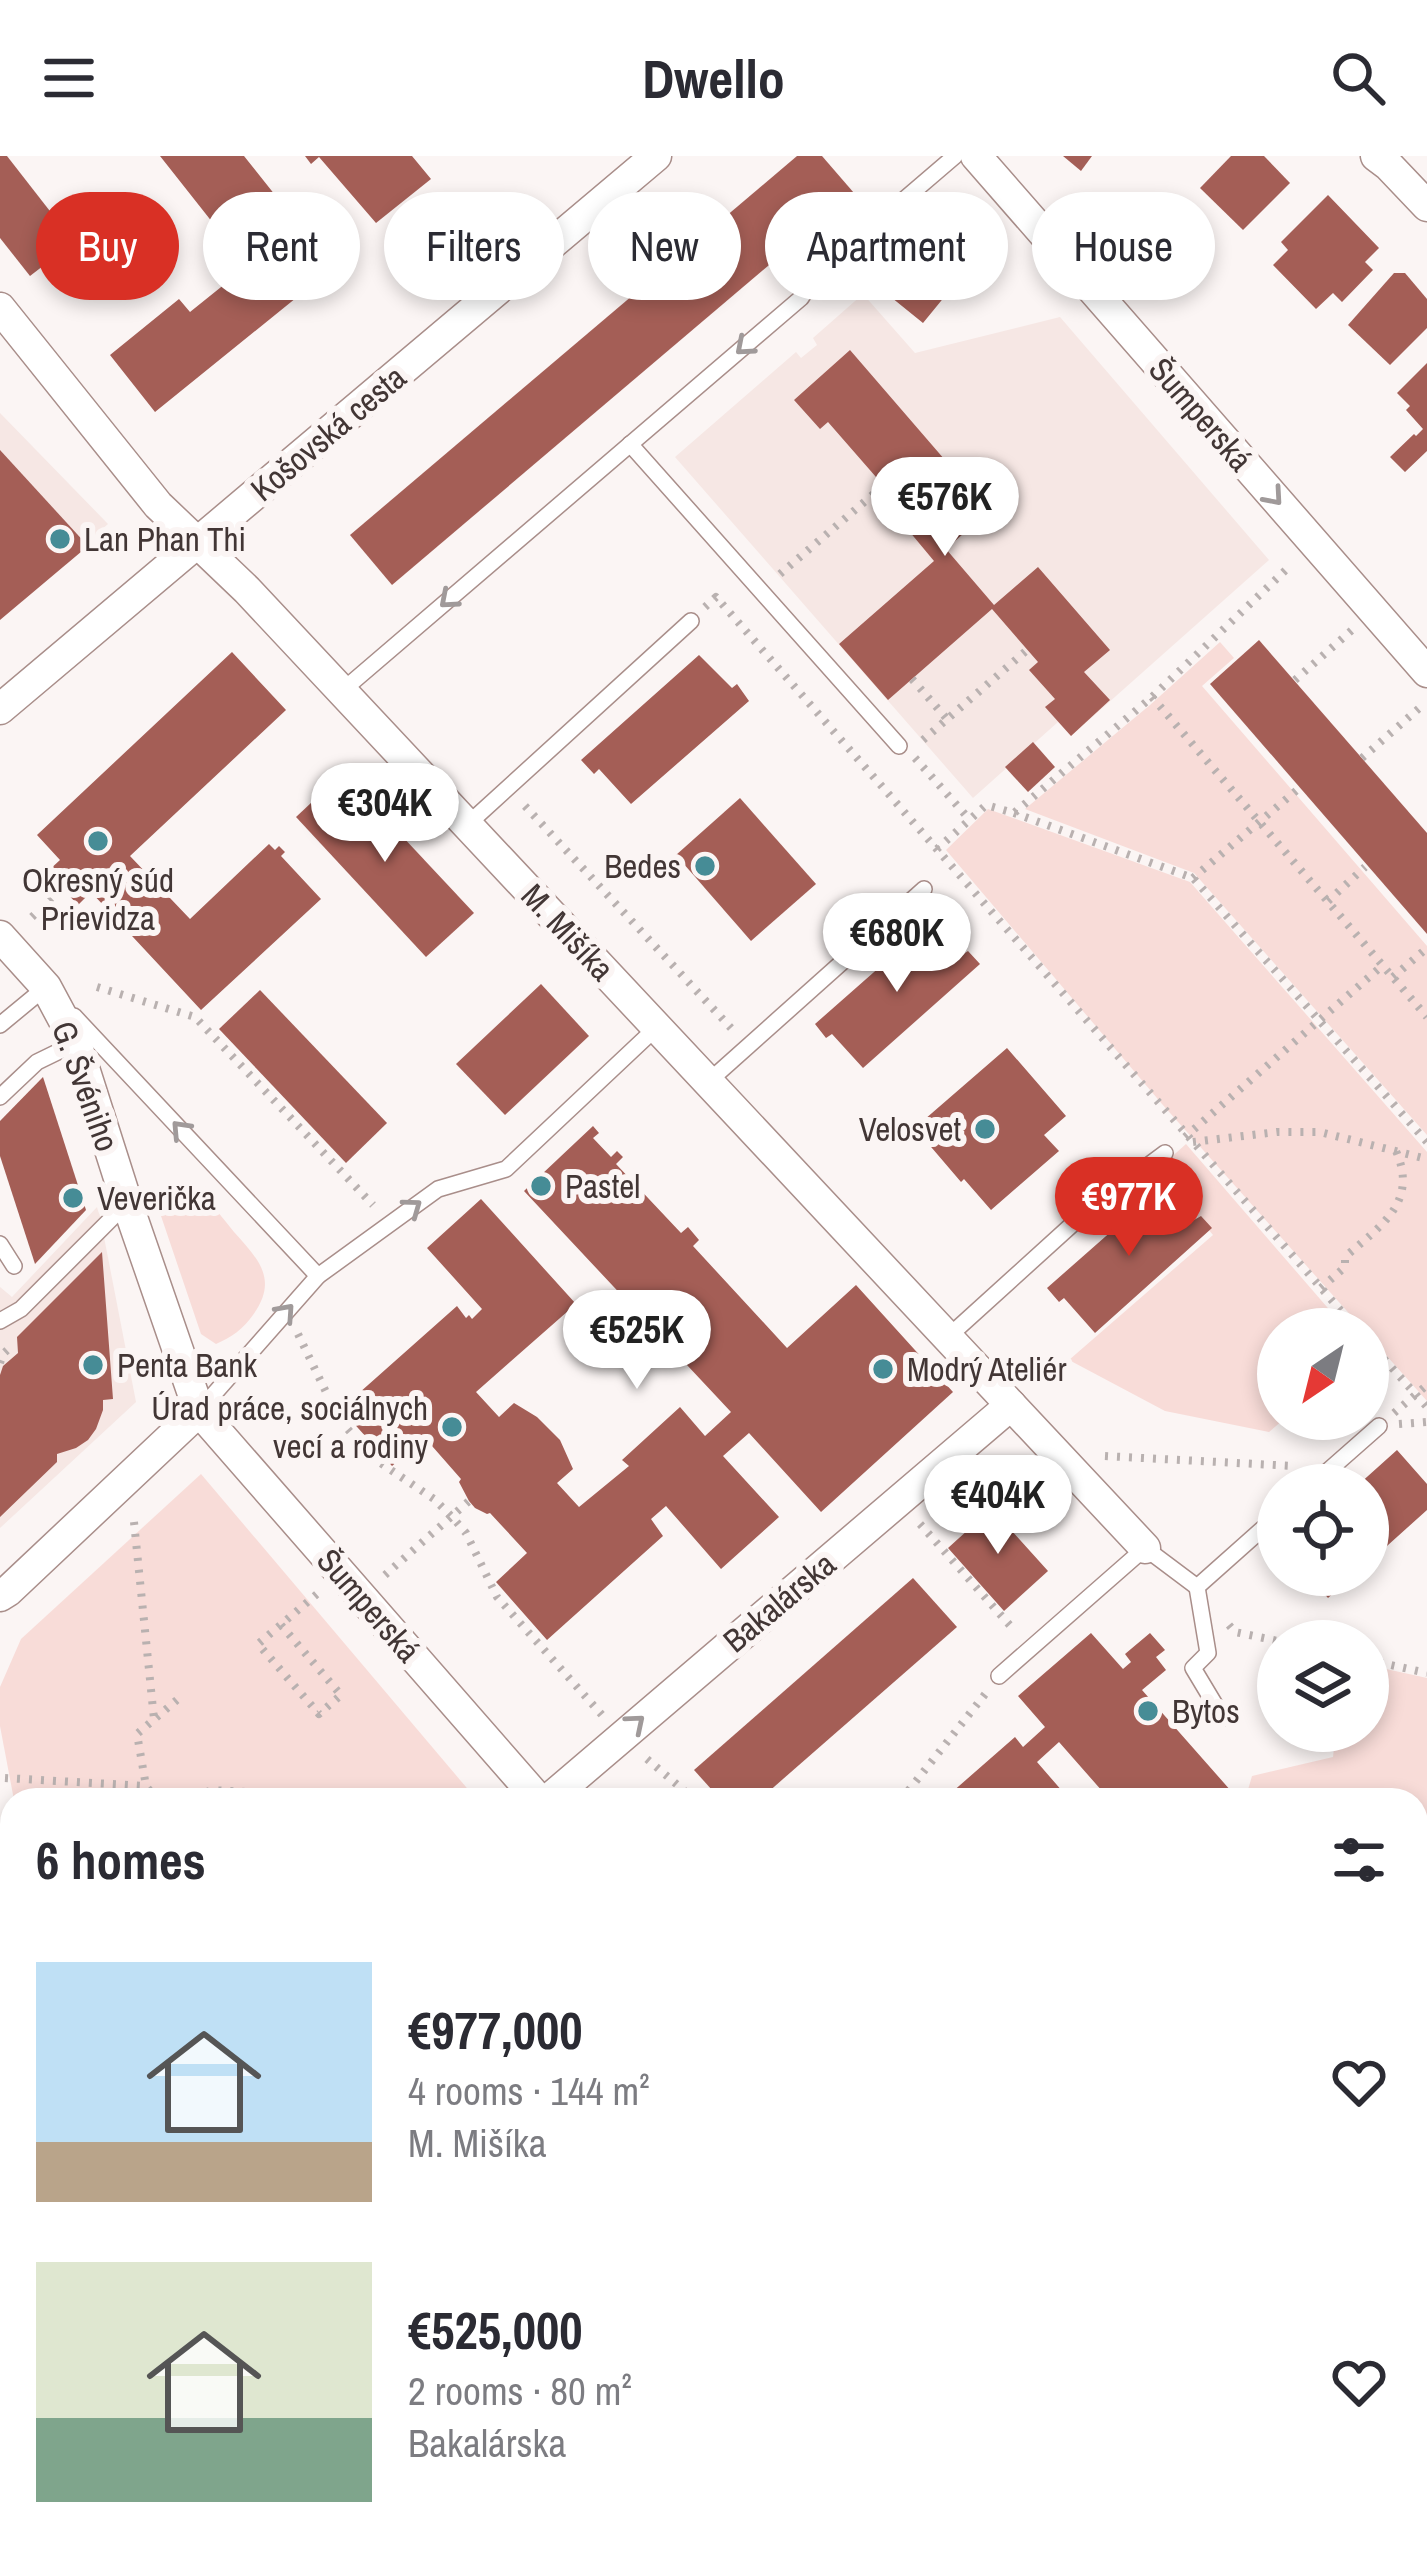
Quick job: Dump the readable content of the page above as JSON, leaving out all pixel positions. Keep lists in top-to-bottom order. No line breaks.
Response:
{"streets":{"street":["Šumperská","Košovská cesta","M. Mišíka","G. Švéniho","Bakalárska"]},"crossings":[["Šumperská","G. Švéniho"],["Košovská cesta","M. Mišíka"],["M. Mišíka","Bakalárska"]],"one_way":["Šumperská","Bakalárska"],"places":["Lan Phan Thi","Okresný súd Prievidza","Bedes","Velosvet","Pastel","Veverička","Penta Bank","Modrý Ateliér","Úrad práce, sociálnych vecí a rodiny","Bytos"],"north":"bottom left","page":{"header":"Dwello","chip":["Buy","Rent","Filters","New","Apartment","House"],"price":["€576K","€304K","€680K","€977K","€525K","€404K"],"heading":"6 homes","list":[{"name":"€977,000","note":"4 rooms · 144 m² · M. Mišíka"},{"name":"€525,000","note":"2 rooms · 80 m² · Bakalárska"}]}}
